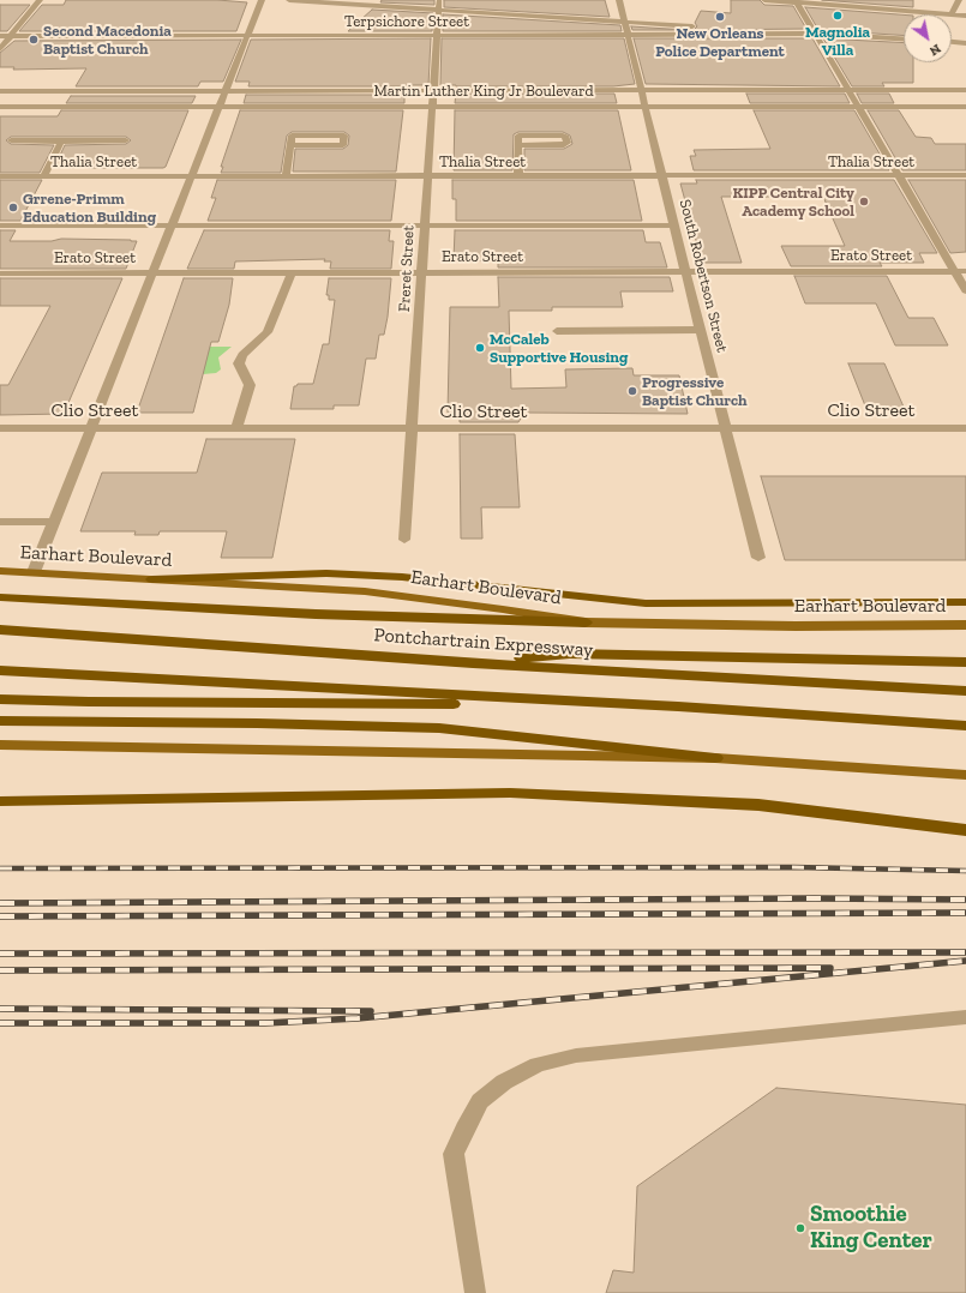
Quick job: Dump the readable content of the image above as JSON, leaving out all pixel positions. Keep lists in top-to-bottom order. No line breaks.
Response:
{"streets":{"highway":["Pontchartrain Expressway"],"main road":["Earhart Boulevard"],"street":["Terpsichore Street","Martin Luther King Jr Boulevard","Thalia Street","Erato Street","Freret Street","South Robertson Street","Clio Street"]},"crossings":[["Terpsichore Street","Freret Street"],["Terpsichore Street","South Robertson Street"],["Martin Luther King Jr Boulevard","Freret Street"],["Martin Luther King Jr Boulevard","South Robertson Street"],["Thalia Street","Freret Street"],["Thalia Street","South Robertson Street"],["Erato Street","Freret Street"],["Erato Street","South Robertson Street"],["Freret Street","Clio Street"],["South Robertson Street","Clio Street"]],"places":["Magnolia Villa","New Orleans Police Department","Second Macedonia Baptist Church","KIPP Central City Academy School","Grrene-Primm Education Building","McCaleb Supportive Housing","Progressive Baptist Church","Smoothie King Center"],"north":"bottom right"}
